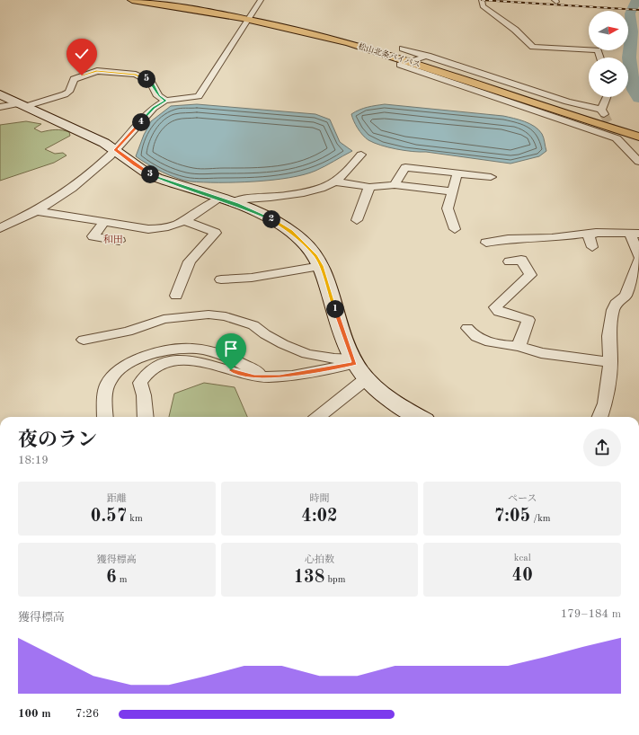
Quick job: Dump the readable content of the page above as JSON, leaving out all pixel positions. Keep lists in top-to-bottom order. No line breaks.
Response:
{"streets":{"highway":["松山北条バイパス"]},"districts":["和田"],"north":"right","page":{"pins":["5","4","3","2","1"],"heading":["夜のラン","18:19"],"stats":[["距離","0.57 km"],["時間","4:02"],["ペース","7:05 /km"],["獲得標高","6 m"],["心拍数","138 bpm"],["kcal","40"]],"chart":["獲得標高","179–184 m"],"list":[{"name":"100 m","note":"7:26"}]}}
